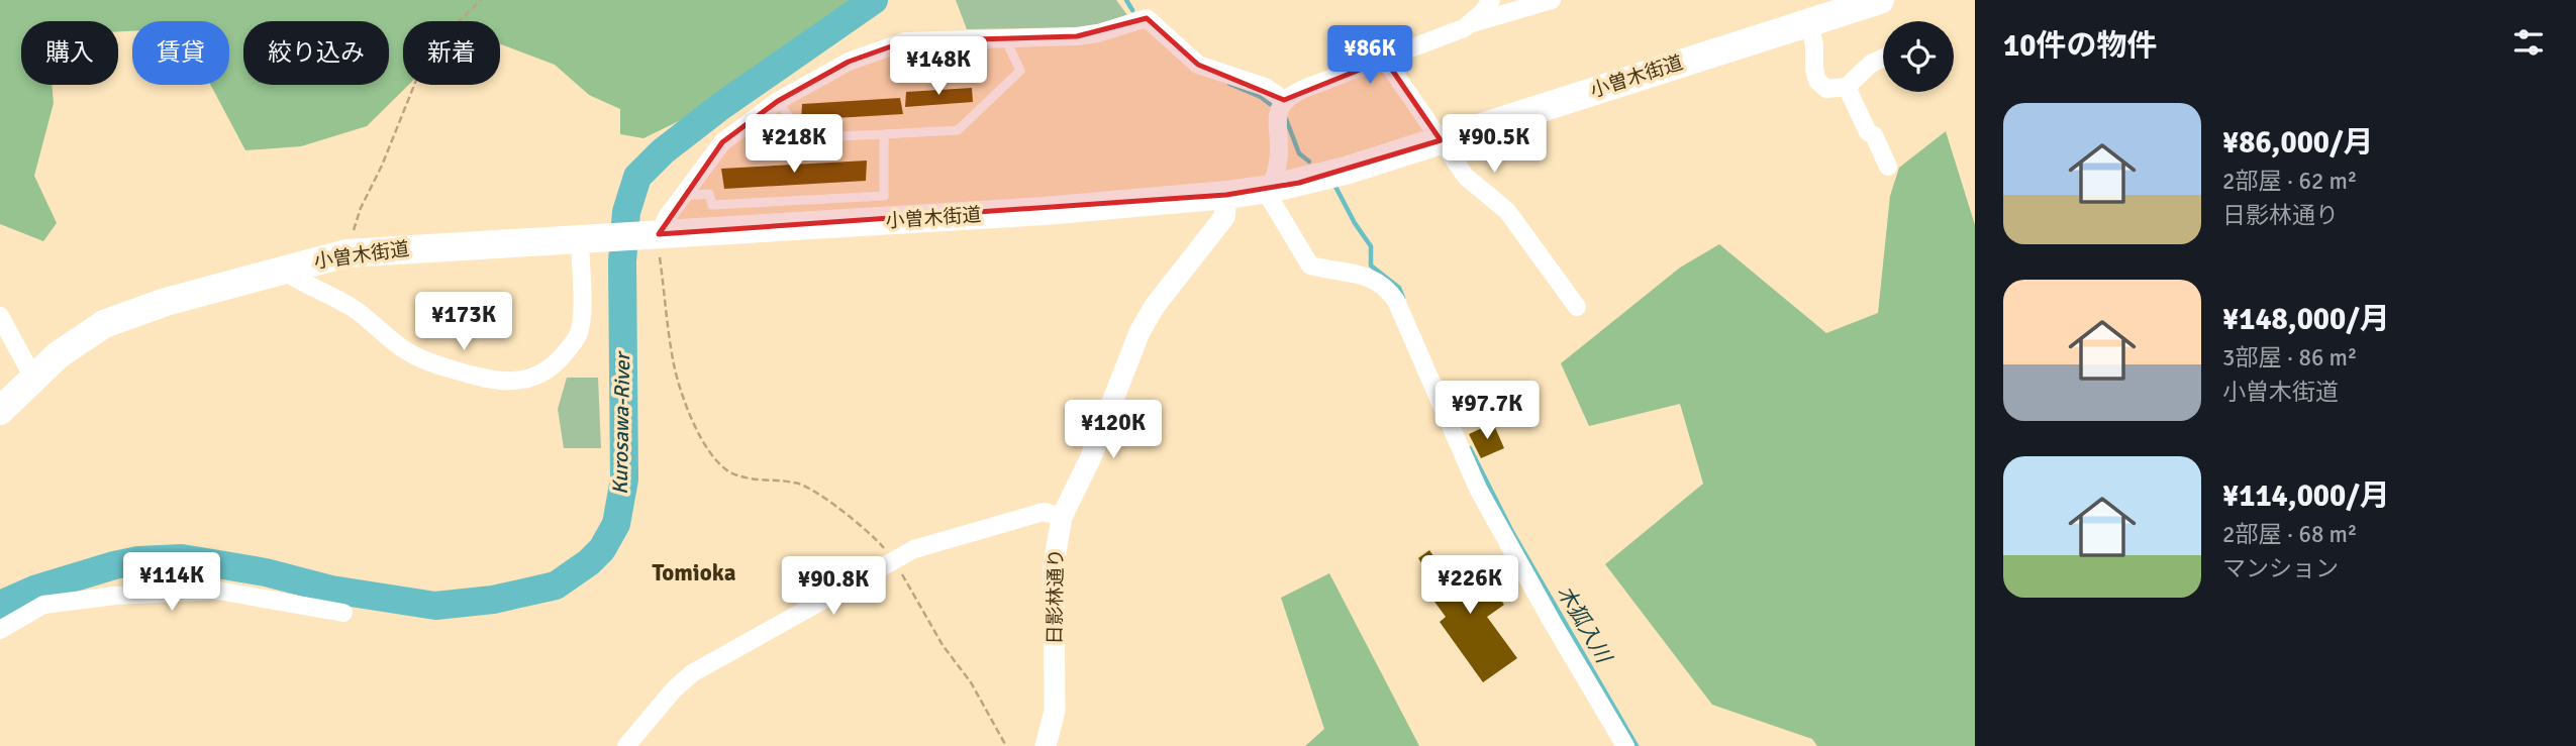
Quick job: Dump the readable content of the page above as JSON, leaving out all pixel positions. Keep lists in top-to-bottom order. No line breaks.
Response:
{"streets":{"main road":["小曽木街道"],"street":["日影林通り"]},"crossings":[["小曽木街道","日影林通り"]],"districts":["Tomioka"],"water":["Kurosawa-River","木狐入川"],"page":{"heading":"10件の物件","chip":["購入","賃貸","絞り込み","新着"],"price":["¥86K","¥148K","¥218K","¥90.5K","¥173K","¥97.7K","¥120K","¥114K","¥226K","¥90.8K"],"list":[{"name":"¥86,000/月","note":"2部屋 · 62 m² · 日影林通り"},{"name":"¥148,000/月","note":"3部屋 · 86 m² · 小曽木街道"},{"name":"¥114,000/月","note":"2部屋 · 68 m² · マンション"}]}}
